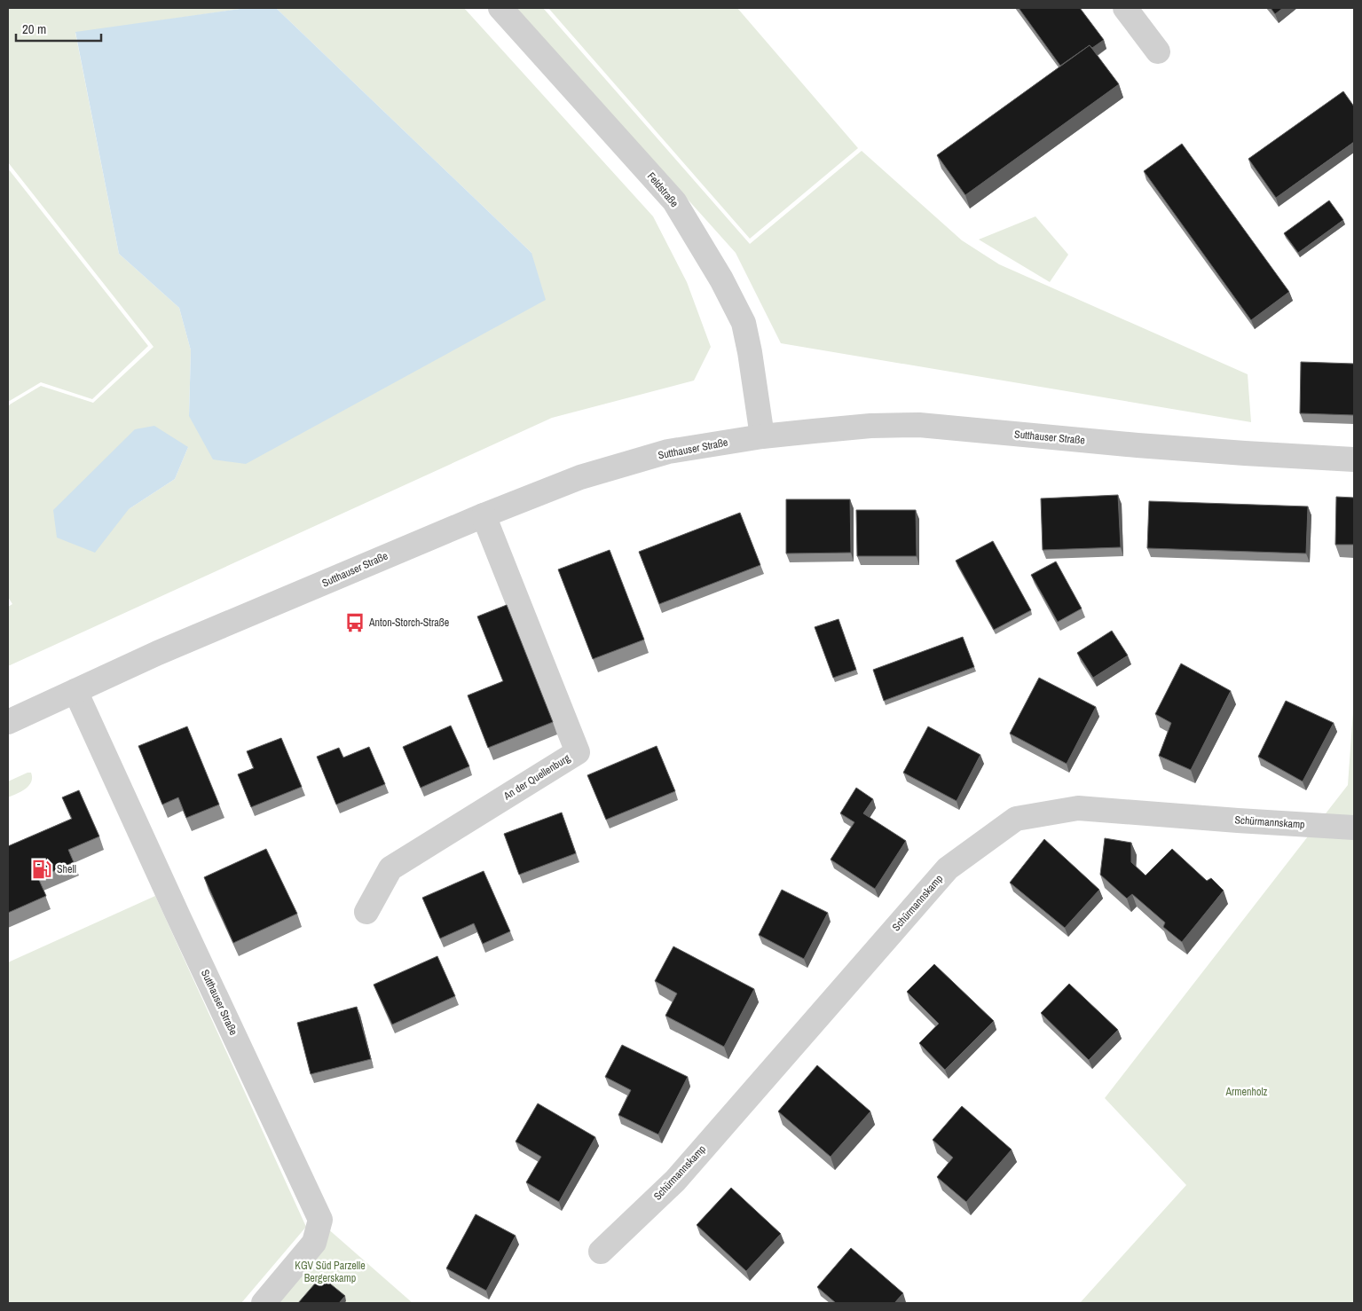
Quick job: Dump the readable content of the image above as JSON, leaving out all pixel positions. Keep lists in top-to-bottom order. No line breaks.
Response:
{"streets":{"street":["Feldstraße","Sutthauser Straße","An der Quellenburg","Schürmannskamp"]},"crossings":[["Feldstraße","Sutthauser Straße"],["Sutthauser Straße","An der Quellenburg"]],"parks":["Armenholz","KGV Süd Parzelle Bergerskamp"],"places":{"bus stop":["Anton-Storch-Straße"],"fuel station":["Shell"]},"scale_bar":"20 m"}
